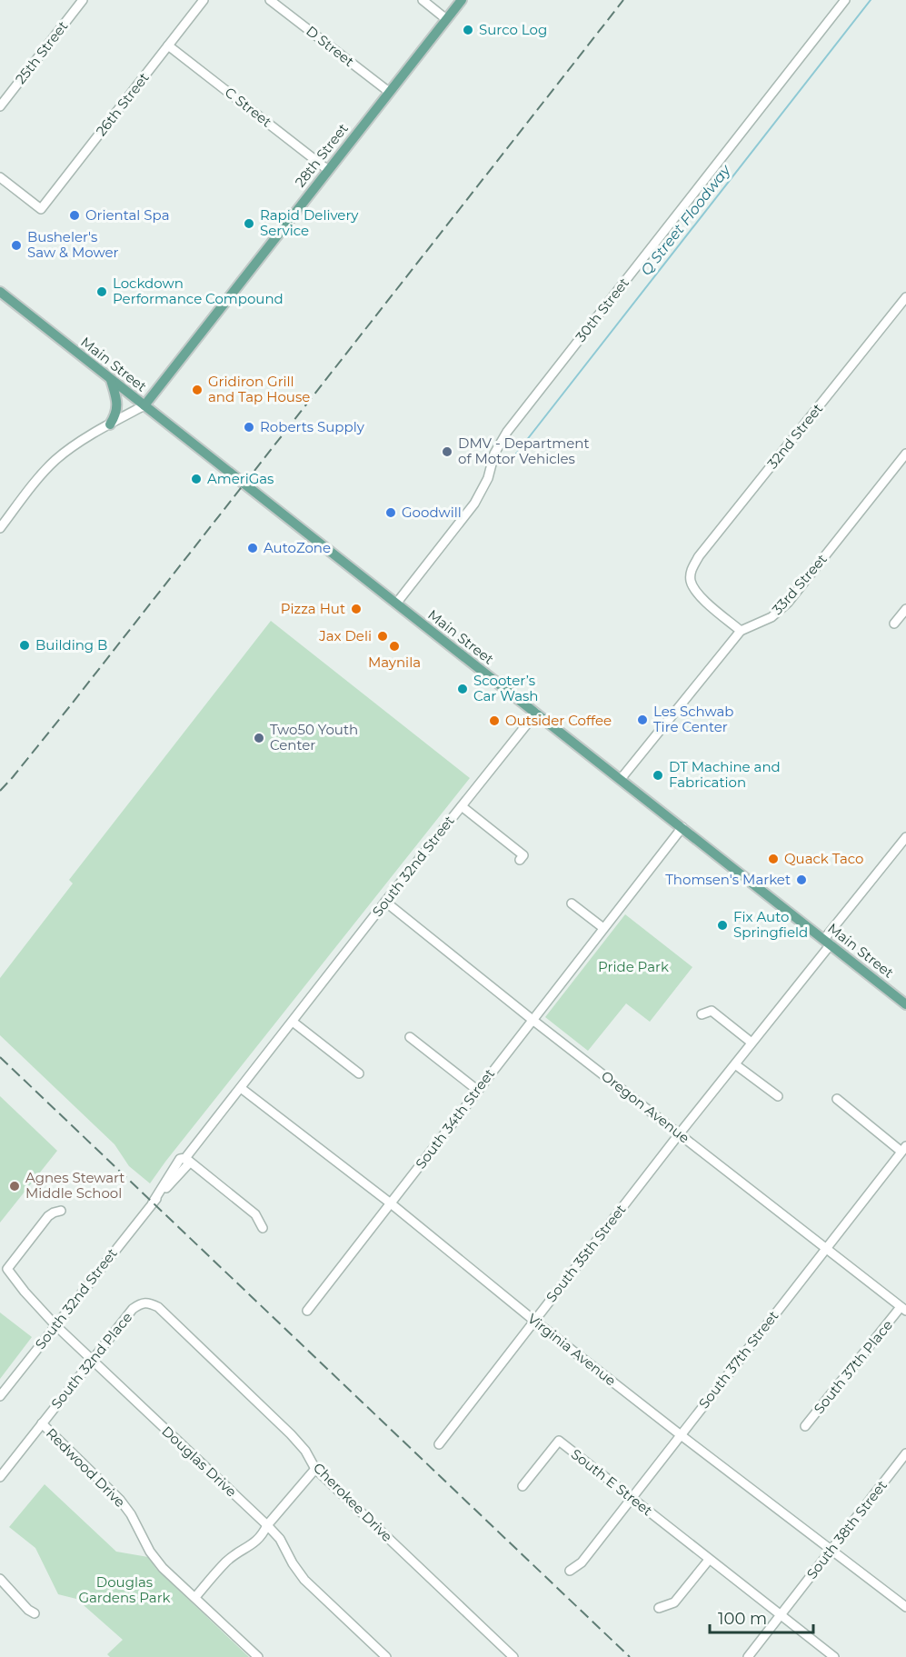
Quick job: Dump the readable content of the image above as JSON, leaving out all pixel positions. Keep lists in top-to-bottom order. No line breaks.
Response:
{"streets":{"main road":["28th Street","Main Street"],"street":["D Street","25th Street","26th Street","C Street","30th Street","32nd Street","33rd Street","South 32nd Street","Oregon Avenue","South 34th Street","South 35th Street","Virginia Avenue","South 37th Street","South 32nd Place","South 37th Place","Douglas Drive","Redwood Drive","South E Street","Cherokee Drive","South 38th Street"]},"crossings":[["D Street","28th Street"],["26th Street","C Street"],["C Street","28th Street"],["28th Street","Main Street"],["30th Street","Main Street"],["Main Street","33rd Street"],["Main Street","South 32nd Street"],["Main Street","South 34th Street"],["Main Street","South 35th Street"],["32nd Street","33rd Street"],["South 32nd Street","Oregon Avenue"],["South 32nd Street","Virginia Avenue"],["South 32nd Street","Douglas Drive"],["Oregon Avenue","South 34th Street"],["Oregon Avenue","South 35th Street"],["Oregon Avenue","South 37th Street"],["Oregon Avenue","South 37th Place"],["South 34th Street","Virginia Avenue"],["South 35th Street","Virginia Avenue"],["Virginia Avenue","South 37th Street"],["Virginia Avenue","South 38th Street"],["South 37th Street","South E Street"],["South 32nd Place","Douglas Drive"],["South 32nd Place","Redwood Drive"],["South 32nd Place","Cherokee Drive"],["South E Street","South 38th Street"]],"water":["Q Street Floodway"],"parks":["Pride Park","Douglas Gardens Park"],"places":["Surco Log","Oriental Spa","Rapid Delivery Service","Busheler's Saw & Mower","Lockdown Performance Compound","Gridiron Grill and Tap House","Roberts Supply","DMV - Department of Motor Vehicles","AmeriGas","Goodwill","AutoZone","Pizza Hut","Jax Deli","Building B","Maynila","Scooter’s Car Wash","Les Schwab Tire Center","Outsider Coffee","Two50 Youth Center","DT Machine and Fabrication","Quack Taco","Thomsen's Market","Fix Auto Springfield","Agnes Stewart Middle School"],"scale_bar":"100 m"}
